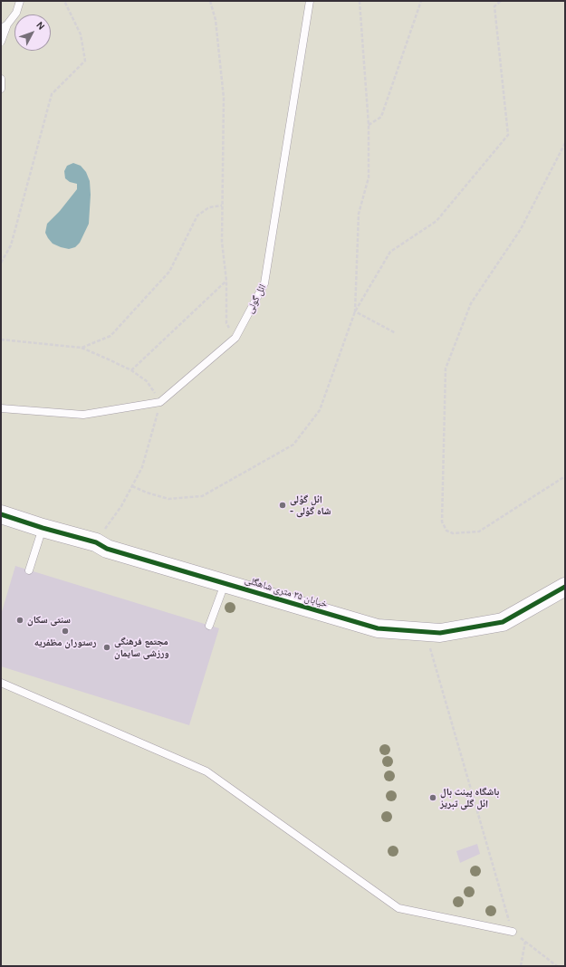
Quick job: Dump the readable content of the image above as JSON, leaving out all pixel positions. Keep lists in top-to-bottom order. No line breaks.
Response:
{"streets":{"street":["خیابان ۳۵ متری شاهگلی"],"lane":["ائل گولی"]},"places":["ائل گؤلی - شاه گؤلی","سنتی سکان","رستوران مظفریه","مجتمع فرهنگی ورزشی سایمان","باشگاه پینت بال ائل گلی تبریز"],"north":"top right"}
